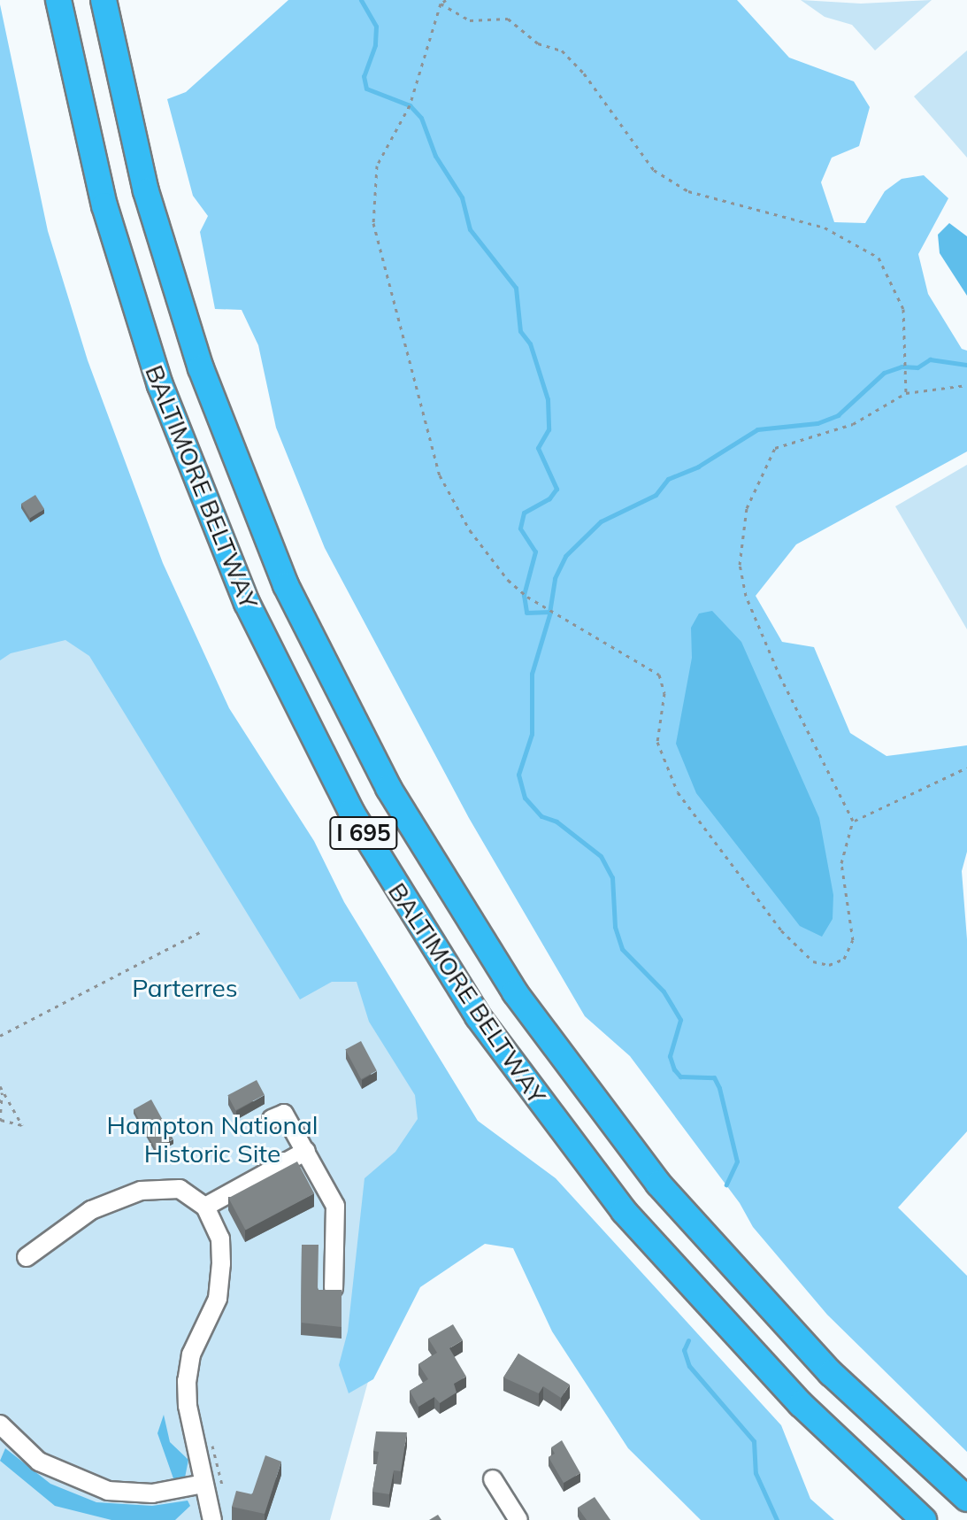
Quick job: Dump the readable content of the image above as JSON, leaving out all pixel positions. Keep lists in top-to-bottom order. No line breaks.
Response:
{"streets":{"highway":["BALTIMORE BELTWAY","I 695"]},"parks":["Parterres","Hampton National Historic Site"]}
